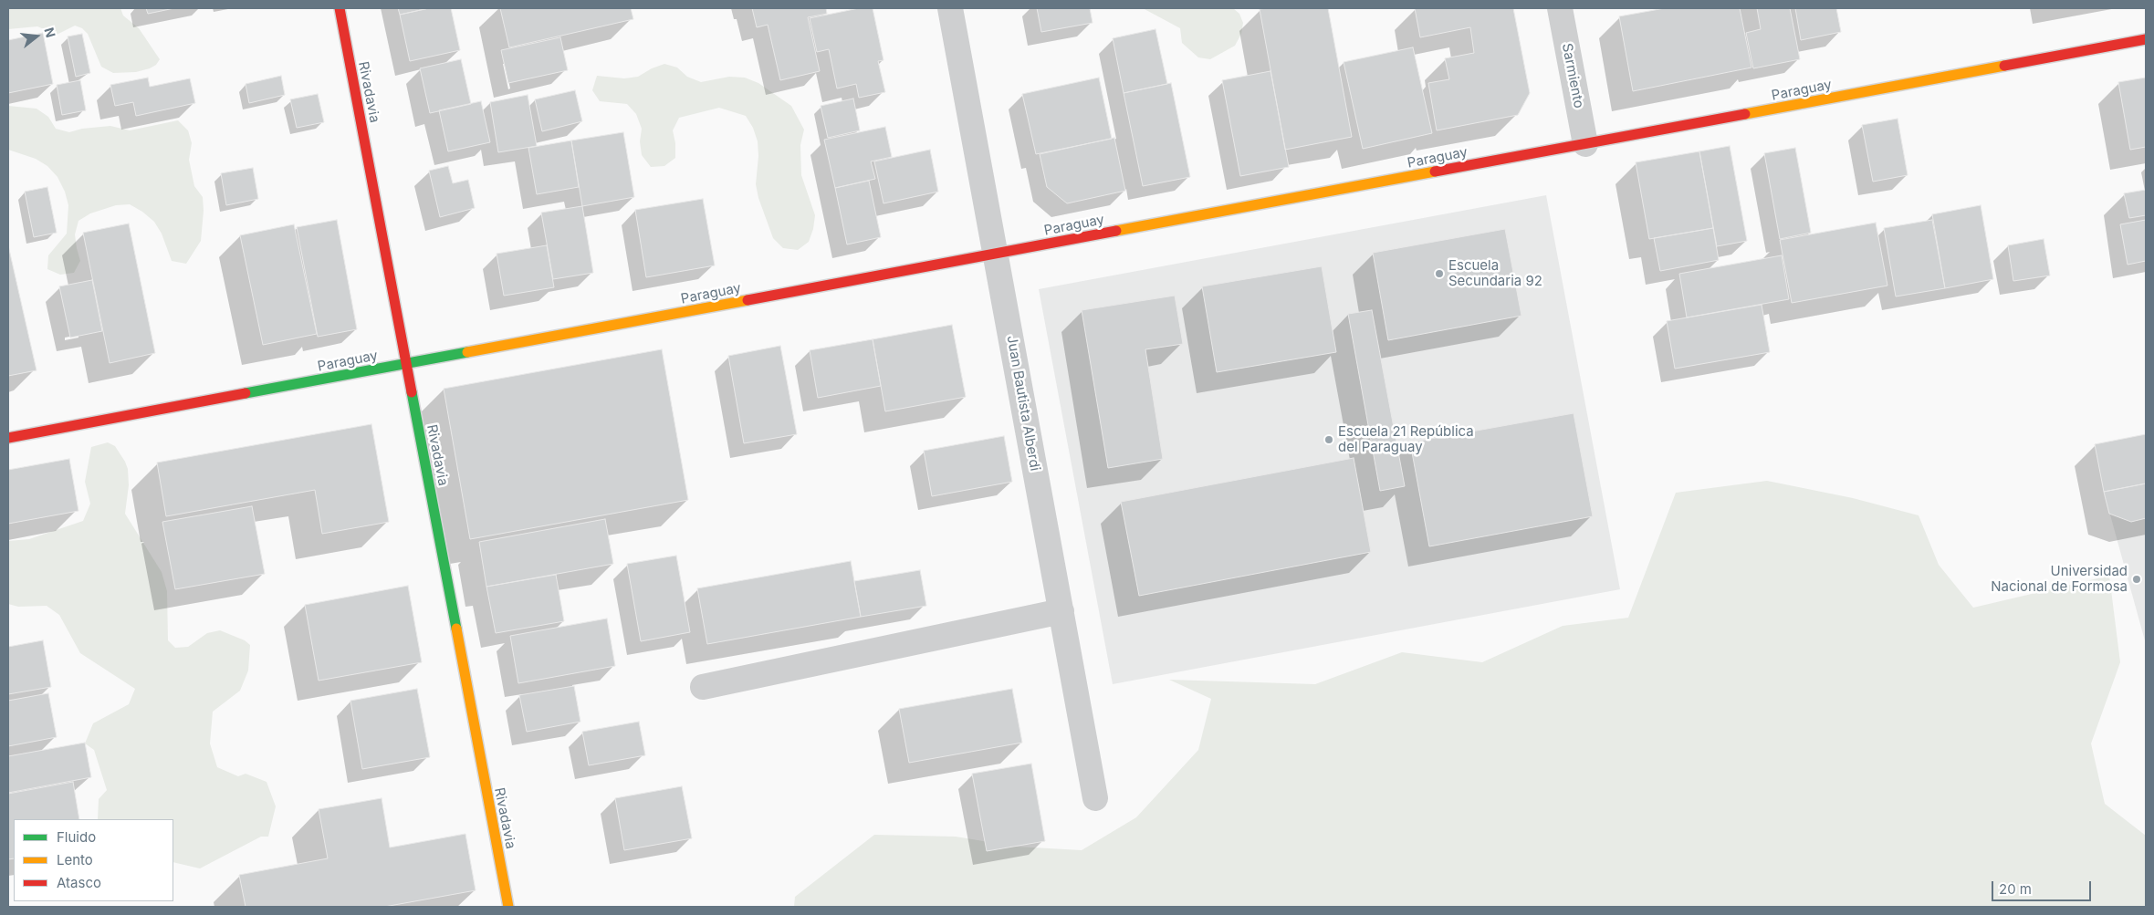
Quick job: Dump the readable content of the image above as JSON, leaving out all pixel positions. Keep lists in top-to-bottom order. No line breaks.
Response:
{"streets":{"street":["Sarmiento","Paraguay","Rivadavia","Juan Bautista Alberdi"]},"crossings":[["Sarmiento","Paraguay"],["Paraguay","Rivadavia"],["Paraguay","Juan Bautista Alberdi"]],"places":["Escuela Secundaria 92","Escuela 21 República del Paraguay","Universidad Nacional de Formosa"],"legend":["Fluido","Lento","Atasco"],"scale_bar":"20 m","north":"right"}
